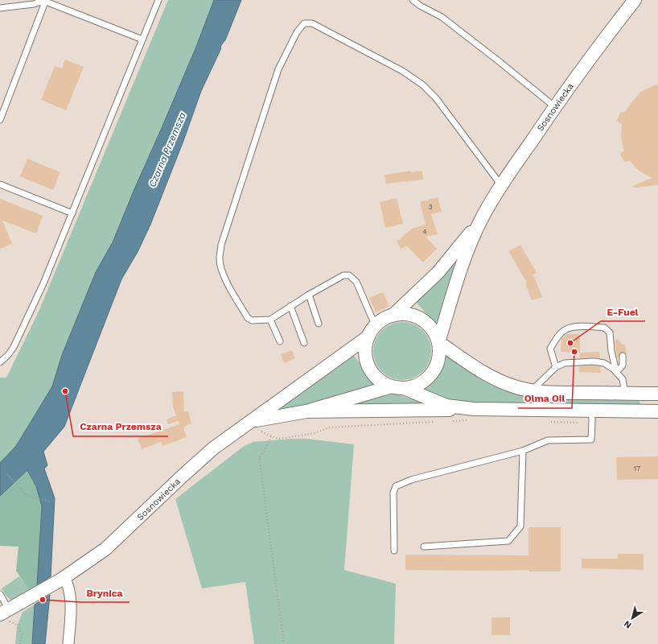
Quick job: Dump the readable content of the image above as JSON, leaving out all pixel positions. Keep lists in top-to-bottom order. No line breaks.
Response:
{"streets":{"street":["Sosnowiecka"]},"water":["Czarna Przemsza"],"places":["E-Fuel","Olma Oil","Czarna Przemsza","Brynica"],"house_numbers":["3","4","17"],"north":"bottom left"}
